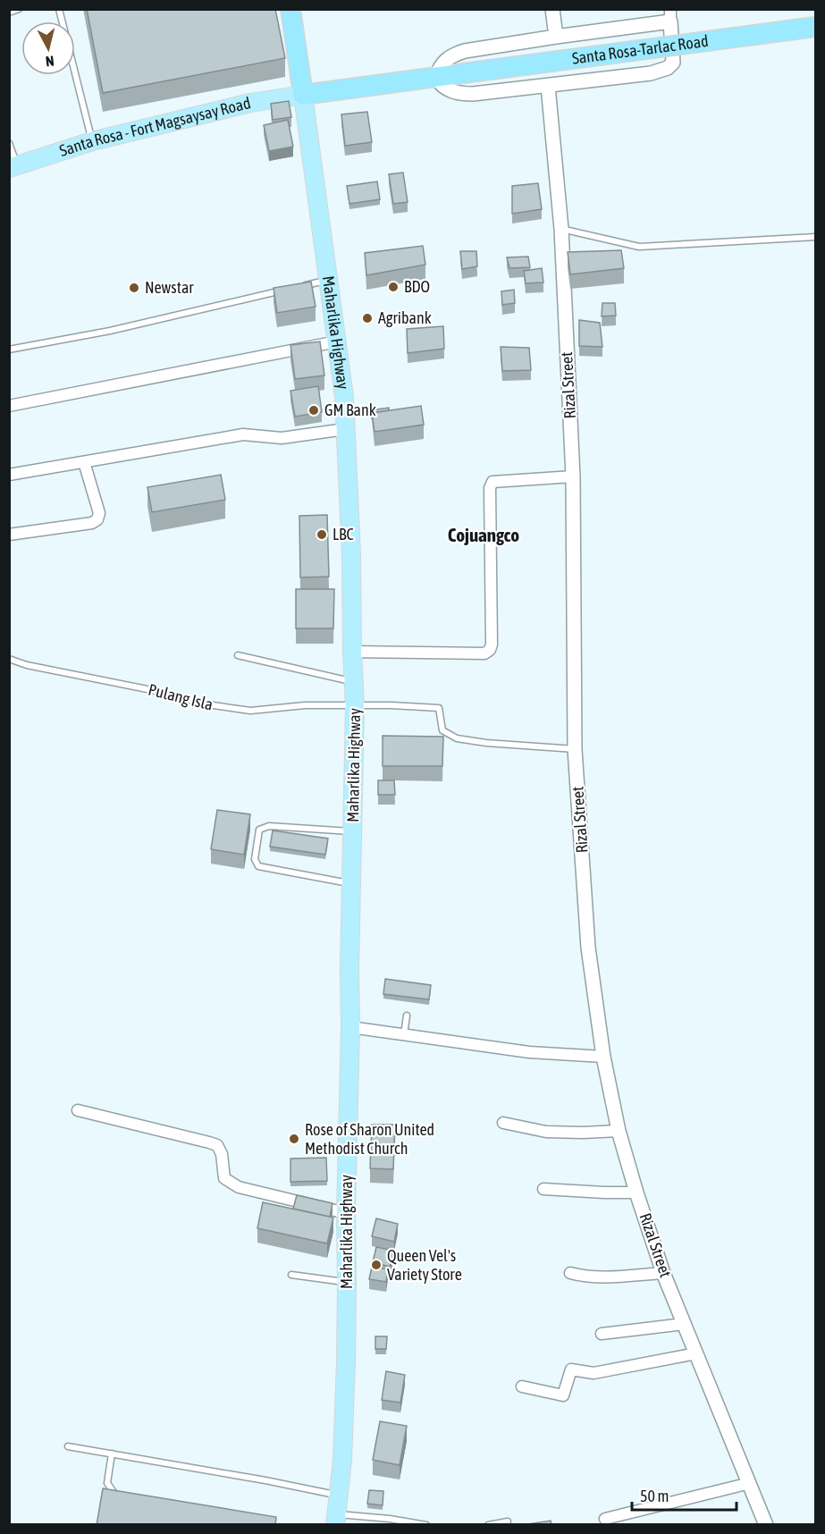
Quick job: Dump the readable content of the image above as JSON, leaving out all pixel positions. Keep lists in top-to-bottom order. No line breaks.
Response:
{"streets":{"highway":["Santa Rosa-Tarlac Road","Maharlika Highway"],"main road":["Santa Rosa - Fort Magsaysay Road"],"street":["Rizal Street"],"lane":["Pulang Isla"]},"crossings":[["Santa Rosa-Tarlac Road","Santa Rosa - Fort Magsaysay Road"],["Santa Rosa-Tarlac Road","Maharlika Highway"],["Santa Rosa - Fort Magsaysay Road","Maharlika Highway"],["Maharlika Highway","Pulang Isla"],["Rizal Street","Pulang Isla"]],"districts":["Cojuangco"],"places":["BDO","Newstar","Agribank","GM Bank","LBC","Rose of Sharon United Methodist Church","Queen Vel's Variety Store"],"scale_bar":"50 m","north":"bottom"}
